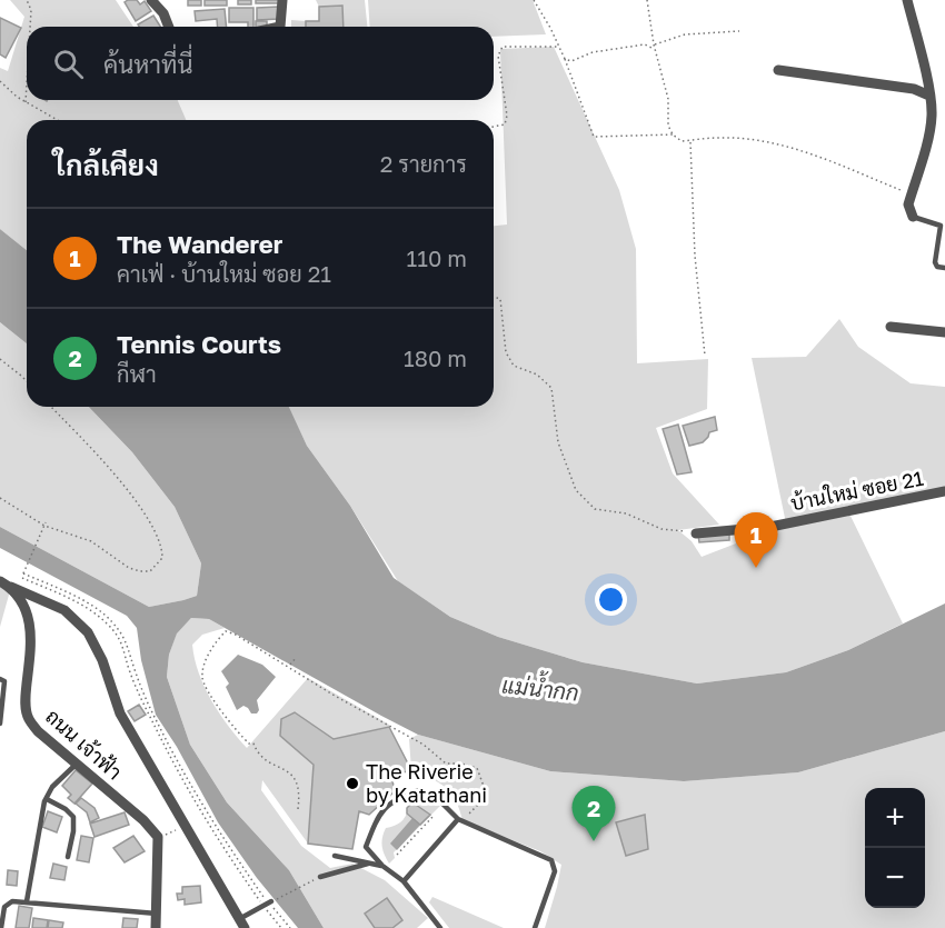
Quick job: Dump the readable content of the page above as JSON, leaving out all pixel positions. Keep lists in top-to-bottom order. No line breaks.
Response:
{"streets":{"street":["บ้านใหม่ ซอย 21","ถนน เจ้าฟ้า"]},"water":["แม่น้ำกก"],"places":["The Riverie by Katathani"],"page":{"search":"ค้นหาที่นี่","heading":["ใกล้เคียง","2 รายการ"],"list":[{"mark":"1","name":"The Wanderer","note":"คาเฟ่ · บ้านใหม่ ซอย 21","value":"110 m"},{"mark":"2","name":"Tennis Courts","note":"กีฬา","value":"180 m"}],"pins":["1","2"],"map_buttons":["+","−"]}}
